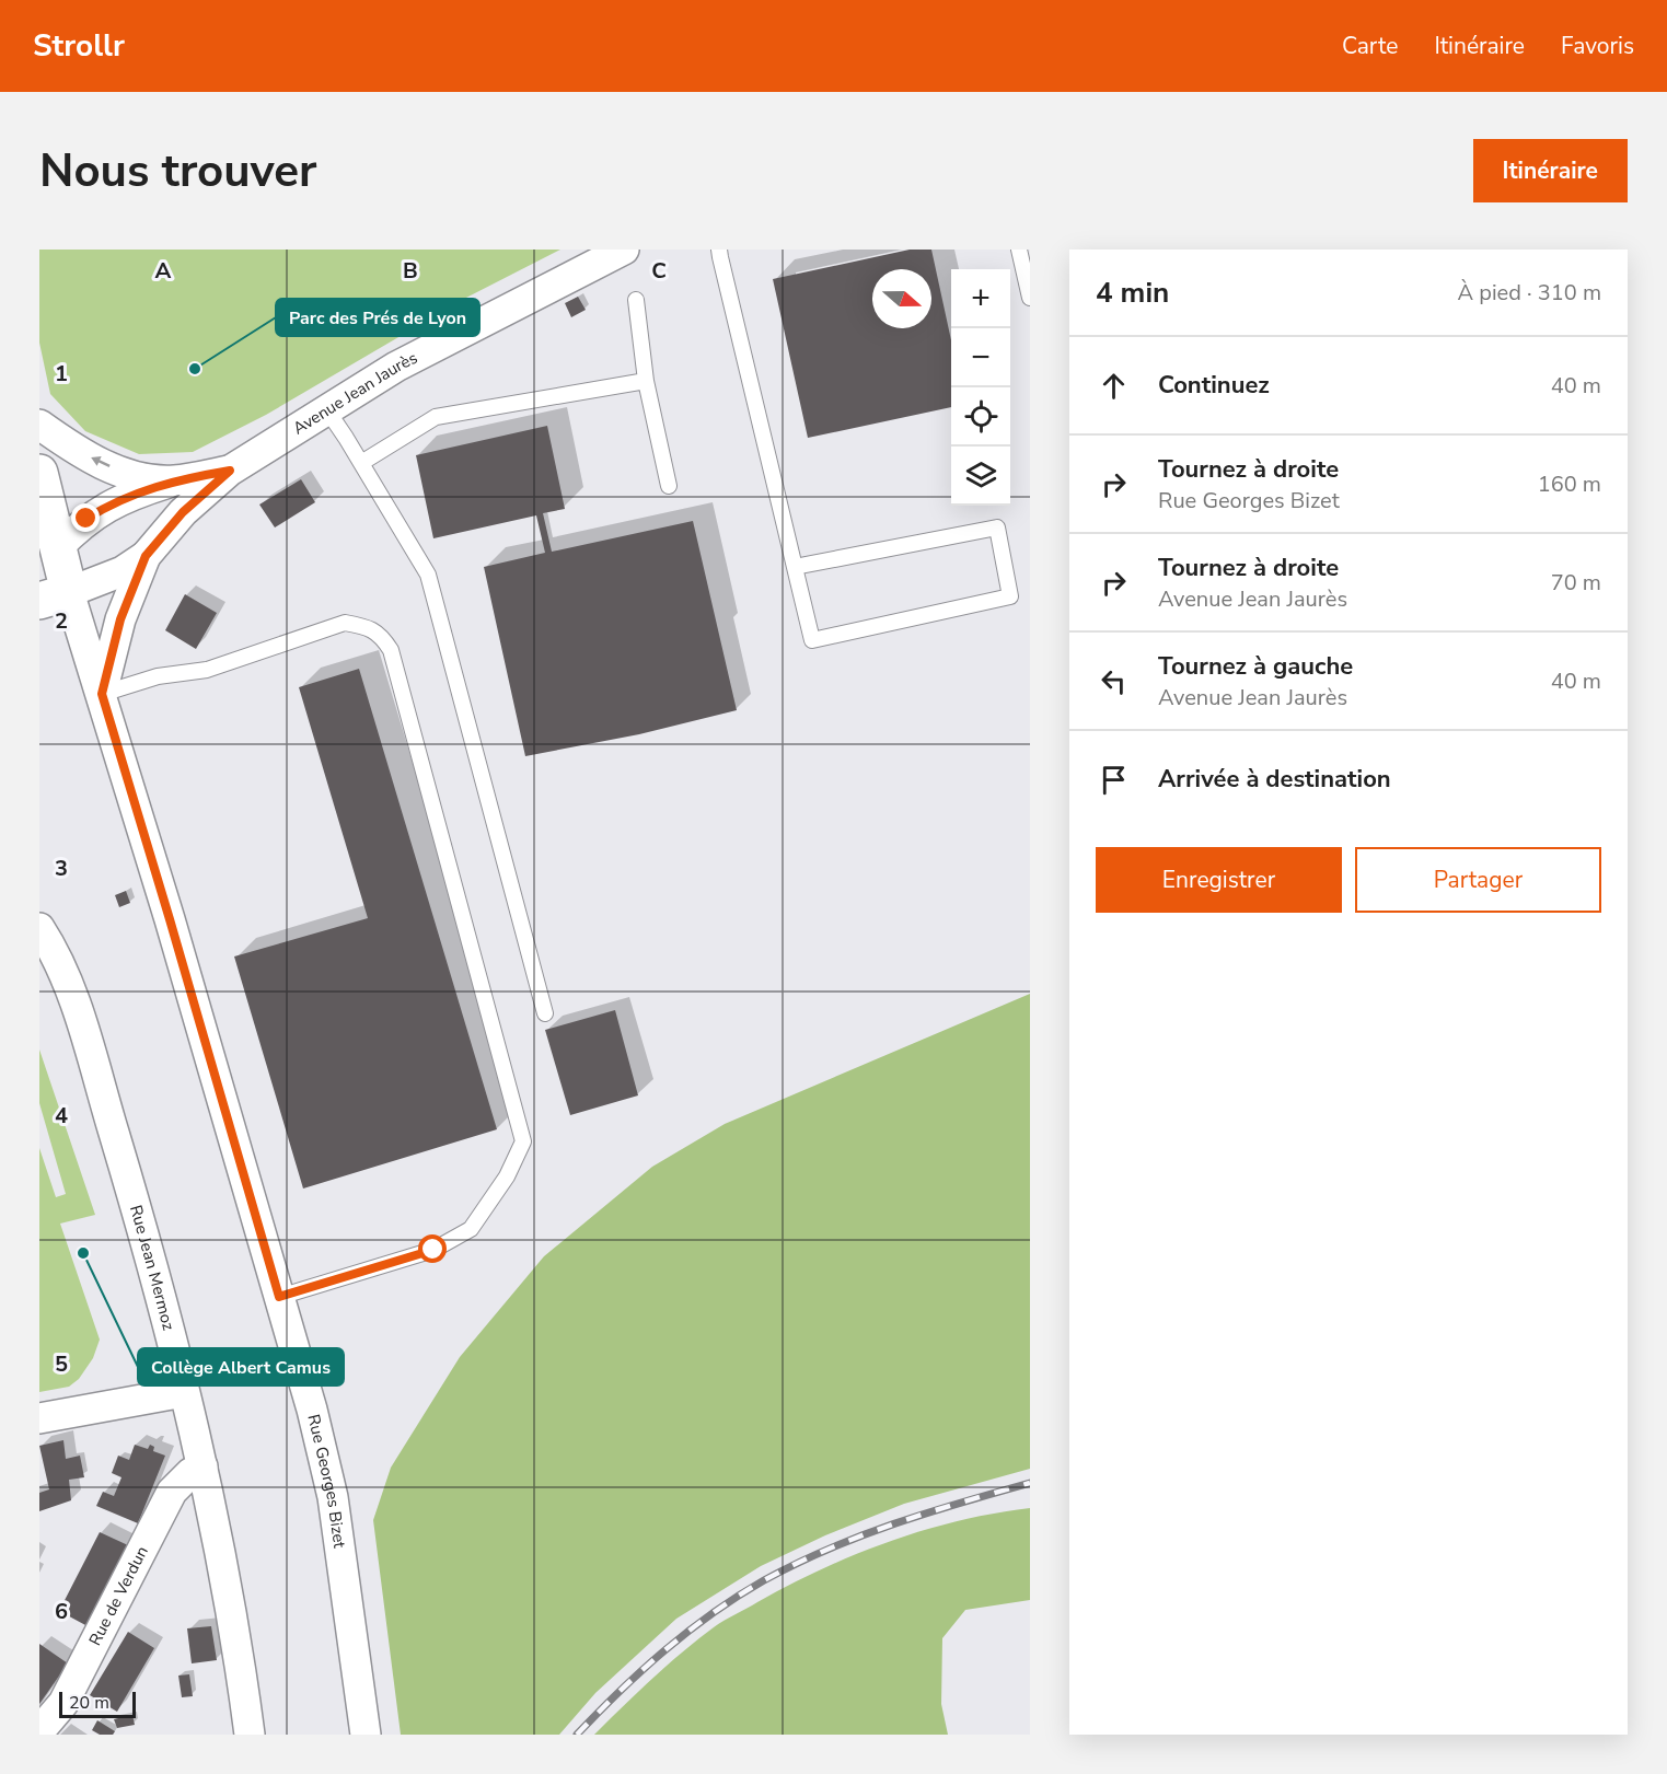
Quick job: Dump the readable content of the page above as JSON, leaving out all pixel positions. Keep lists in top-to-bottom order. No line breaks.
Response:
{"streets":{"street":["Avenue Jean Jaurès","Rue Jean Mermoz","Rue Georges Bizet","Rue de Verdun"]},"crossings":[["Avenue Jean Jaurès","Rue Georges Bizet"],["Rue Jean Mermoz","Rue de Verdun"]],"places":["Parc des Prés de Lyon","Collège Albert Camus"],"scale_bar":"20 m","north":"right","page":{"header":"Strollr","nav":["Carte","Itinéraire","Favoris"],"buttons":["Itinéraire",["Enregistrer","Partager"]],"title":"Nous trouver","heading":["4 min","À pied · 310 m"],"map_buttons":["+","−"],"list":[["Continuez","40 m"],["Tournez à droite","Rue Georges Bizet","160 m"],["Tournez à droite","Avenue Jean Jaurès","70 m"],["Tournez à gauche","Avenue Jean Jaurès","40 m"],"Arrivée à destination"],"scale":"20 m"},"grid":{"columns":["A","B","C"],"rows":["1","2","3","4","5","6"]}}
